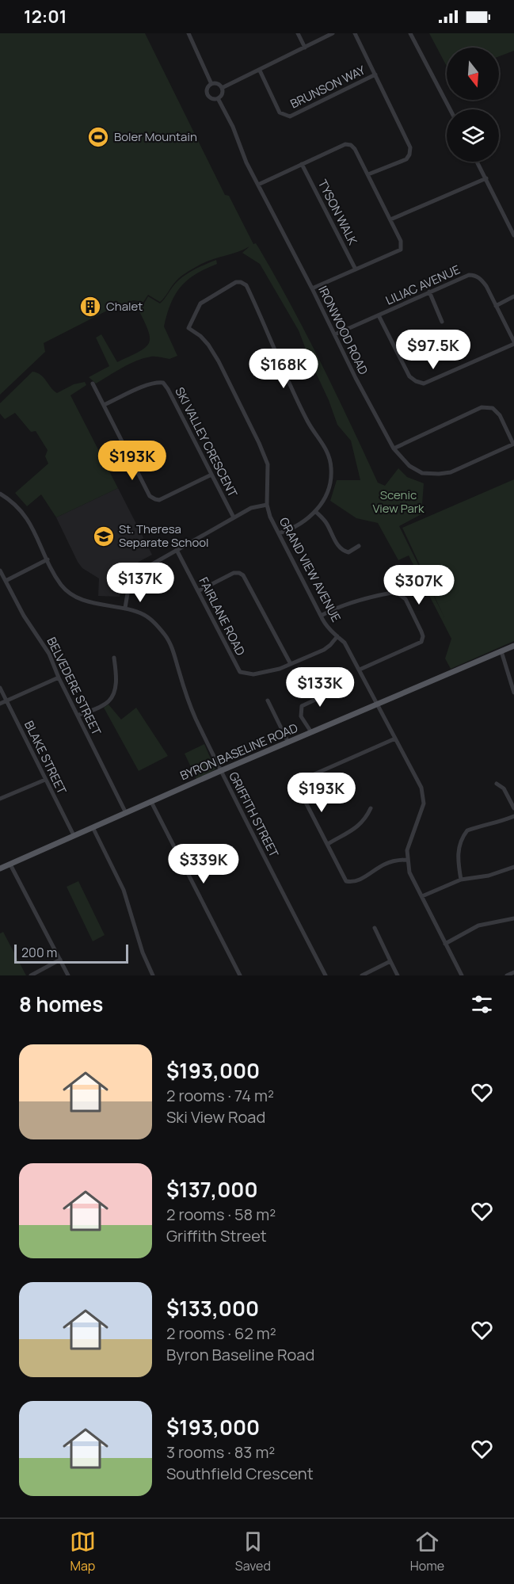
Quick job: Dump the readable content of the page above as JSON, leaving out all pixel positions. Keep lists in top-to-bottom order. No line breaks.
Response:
{"streets":{"main road":["BYRON BASELINE ROAD"],"street":["BRUNSON WAY","TYSON WALK","LILIAC AVENUE","IRONWOOD ROAD","SKI VALLEY CRESCENT","GRAND VIEW AVENUE","FAIRLANE ROAD","BELVEDERE STREET","BLAKE STREET","GRIFFITH STREET"]},"crossings":[["LILIAC AVENUE","IRONWOOD ROAD"],["GRAND VIEW AVENUE","FAIRLANE ROAD"],["GRAND VIEW AVENUE","BYRON BASELINE ROAD"],["BELVEDERE STREET","BYRON BASELINE ROAD"],["BYRON BASELINE ROAD","BLAKE STREET"],["BYRON BASELINE ROAD","GRIFFITH STREET"]],"parks":["Scenic View Park"],"places":{"sports":["Boler Mountain"],"building":["Chalet"],"school or university":["St. Theresa Separate School"]},"scale_bar":"200 m","north":"bottom","page":{"status":"12:01","price":["$97.5K","$168K","$193K","$137K","$307K","$133K","$193K","$339K"],"scale":"200 m","heading":"8 homes","list":[{"name":"$193,000","note":"2 rooms · 74 m² · Ski View Road"},{"name":"$137,000","note":"2 rooms · 58 m² · Griffith Street"},{"name":"$133,000","note":"2 rooms · 62 m² · Byron Baseline Road"},{"name":"$193,000","note":"3 rooms · 83 m² · Southfield Crescent"}],"tabs":["Map","Saved","Home"]}}
